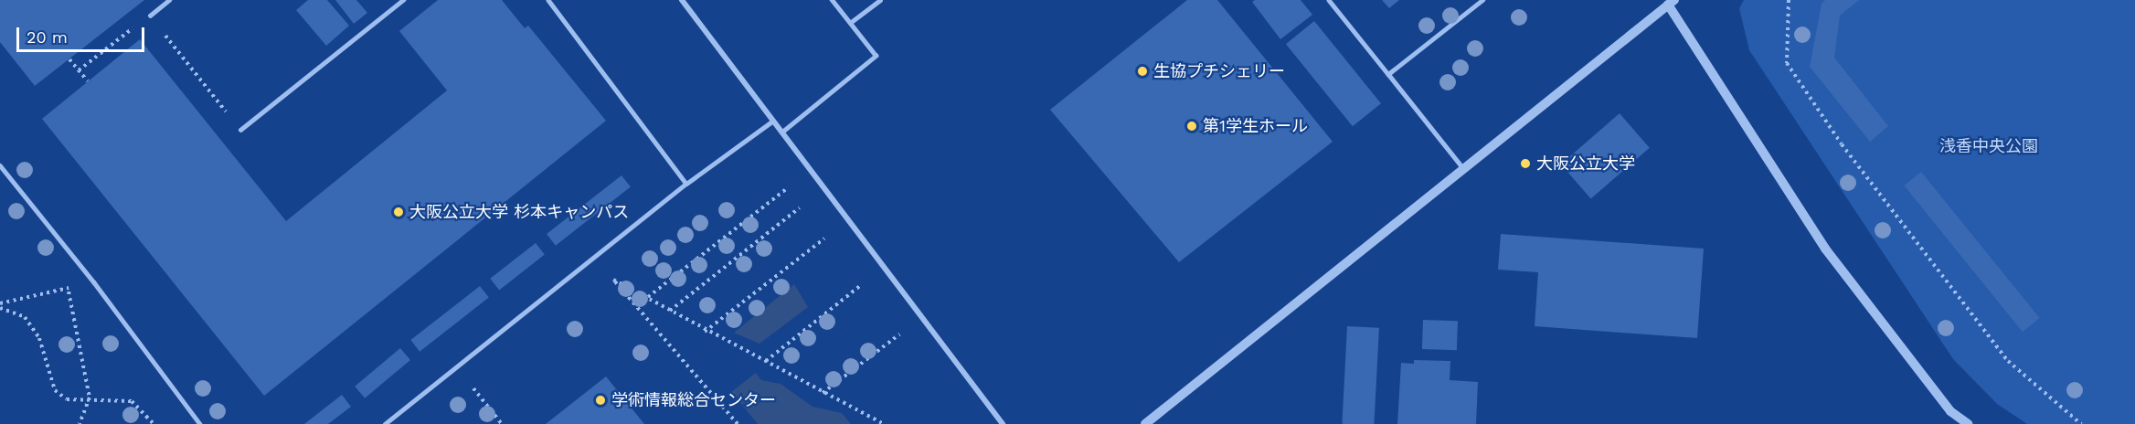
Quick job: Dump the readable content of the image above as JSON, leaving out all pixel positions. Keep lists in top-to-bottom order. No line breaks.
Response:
{"parks":["浅香中央公園"],"places":["生協プチシェリー","第1学生ホール","大阪公立大学","大阪公立大学 杉本キャンパス","学術情報総合センター"],"scale_bar":"20 m"}
